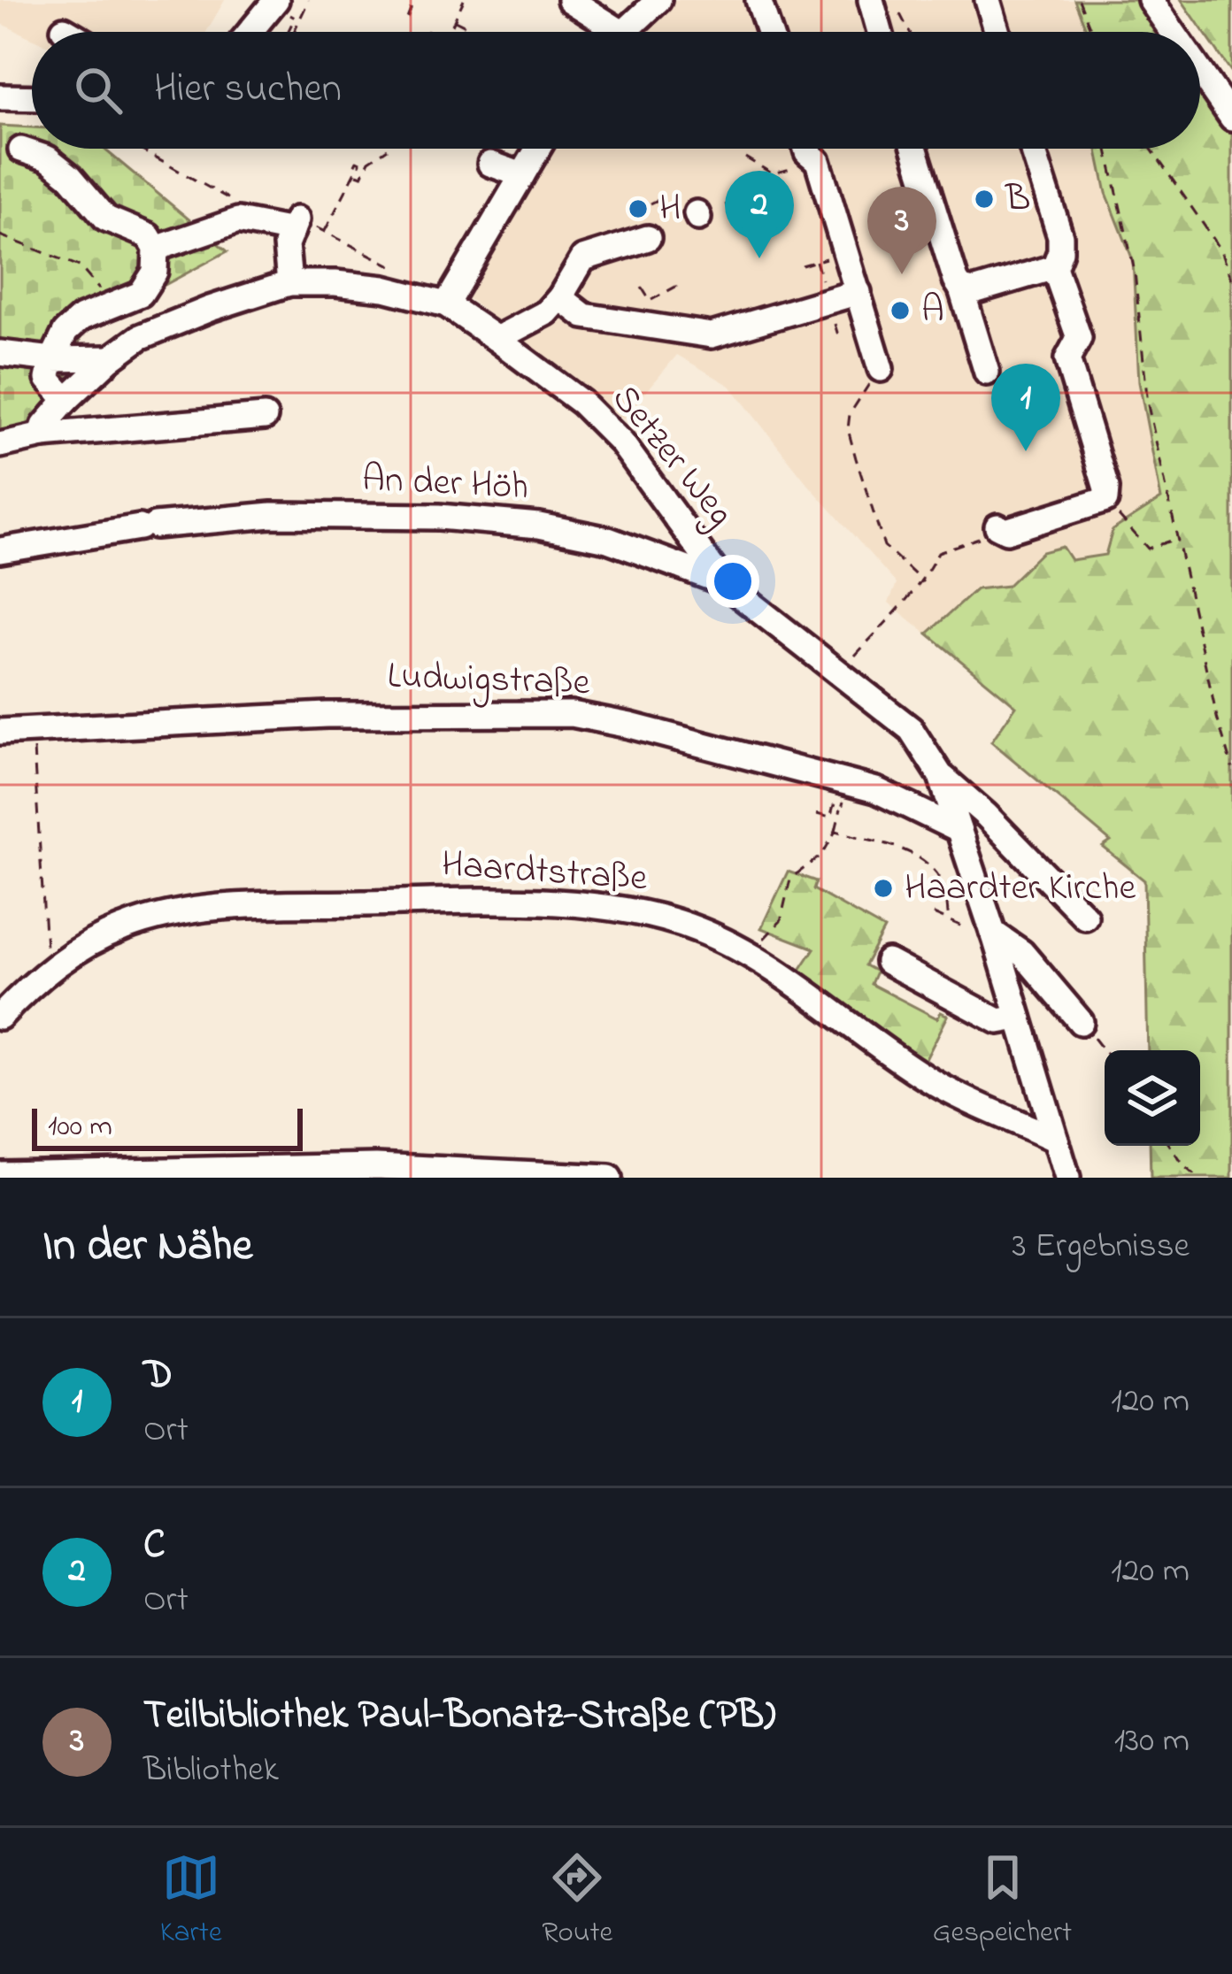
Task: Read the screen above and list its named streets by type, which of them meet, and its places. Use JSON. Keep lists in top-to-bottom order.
{
  "streets": {
    "street": [
      "Setzer Weg",
      "An der Höh",
      "Ludwigstraße",
      "Haardtstraße"
    ]
  },
  "crossings": [
    ["Setzer Weg", "An der Höh"],
    ["Setzer Weg", "Ludwigstraße"],
    ["Setzer Weg", "Haardtstraße"]
  ],
  "places": [
    "B",
    "H",
    "A",
    "Haardter Kirche"
  ],
  "scale_bar": "100 m",
  "page": {
    "search": "Hier suchen",
    "pins": ["2", "3", "1"],
    "scale": "100 m",
    "heading": ["In der Nähe", "3 Ergebnisse"],
    "list": [
      {
        "mark": "1",
        "name": "D",
        "note": "Ort",
        "value": "120 m"
      },
      {
        "mark": "2",
        "name": "C",
        "note": "Ort",
        "value": "120 m"
      },
      {
        "mark": "3",
        "name": "Teilbibliothek Paul-Bonatz-Straße (PB)",
        "note": "Bibliothek",
        "value": "130 m"
      }
    ],
    "nav": ["Karte", "Route", "Gespeichert"]
  }
}
